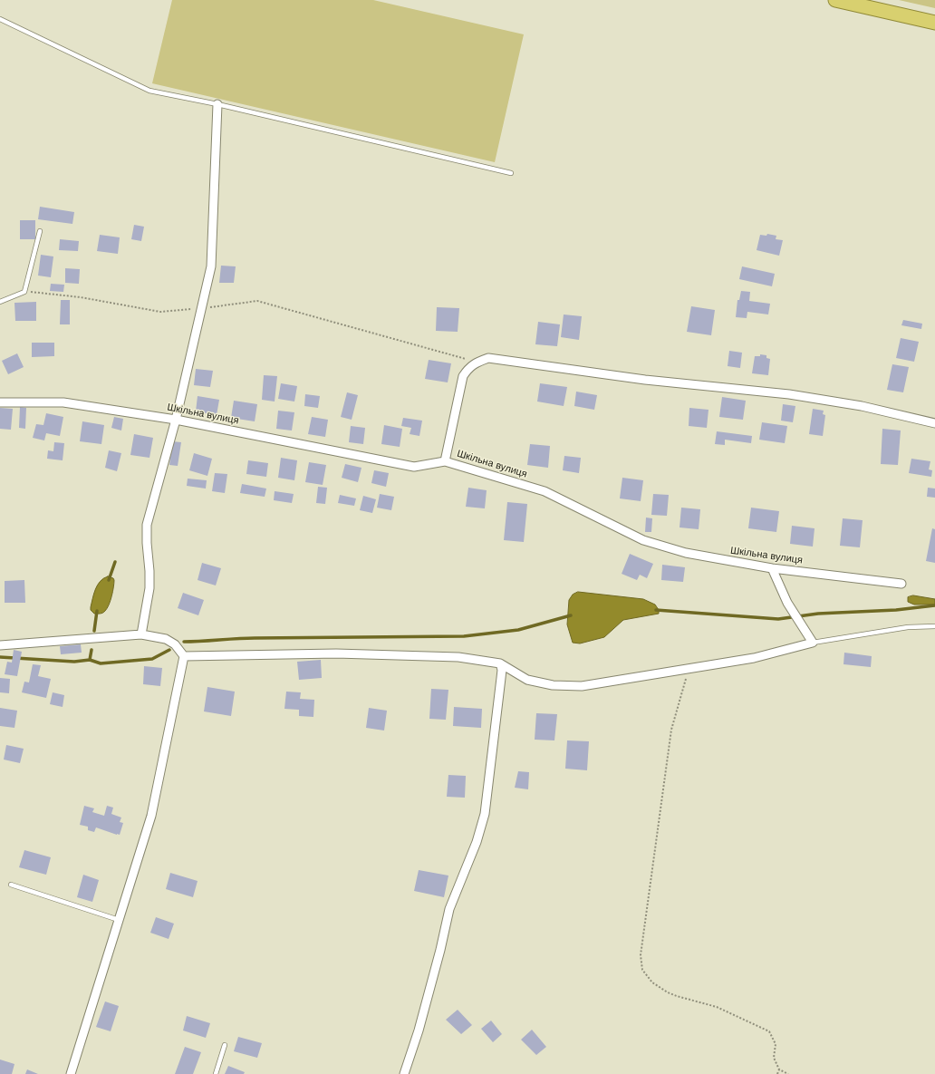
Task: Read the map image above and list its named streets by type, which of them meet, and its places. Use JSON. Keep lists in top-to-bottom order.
{
  "streets": {
    "street": ["Шкільна вулиця"]
  }
}
